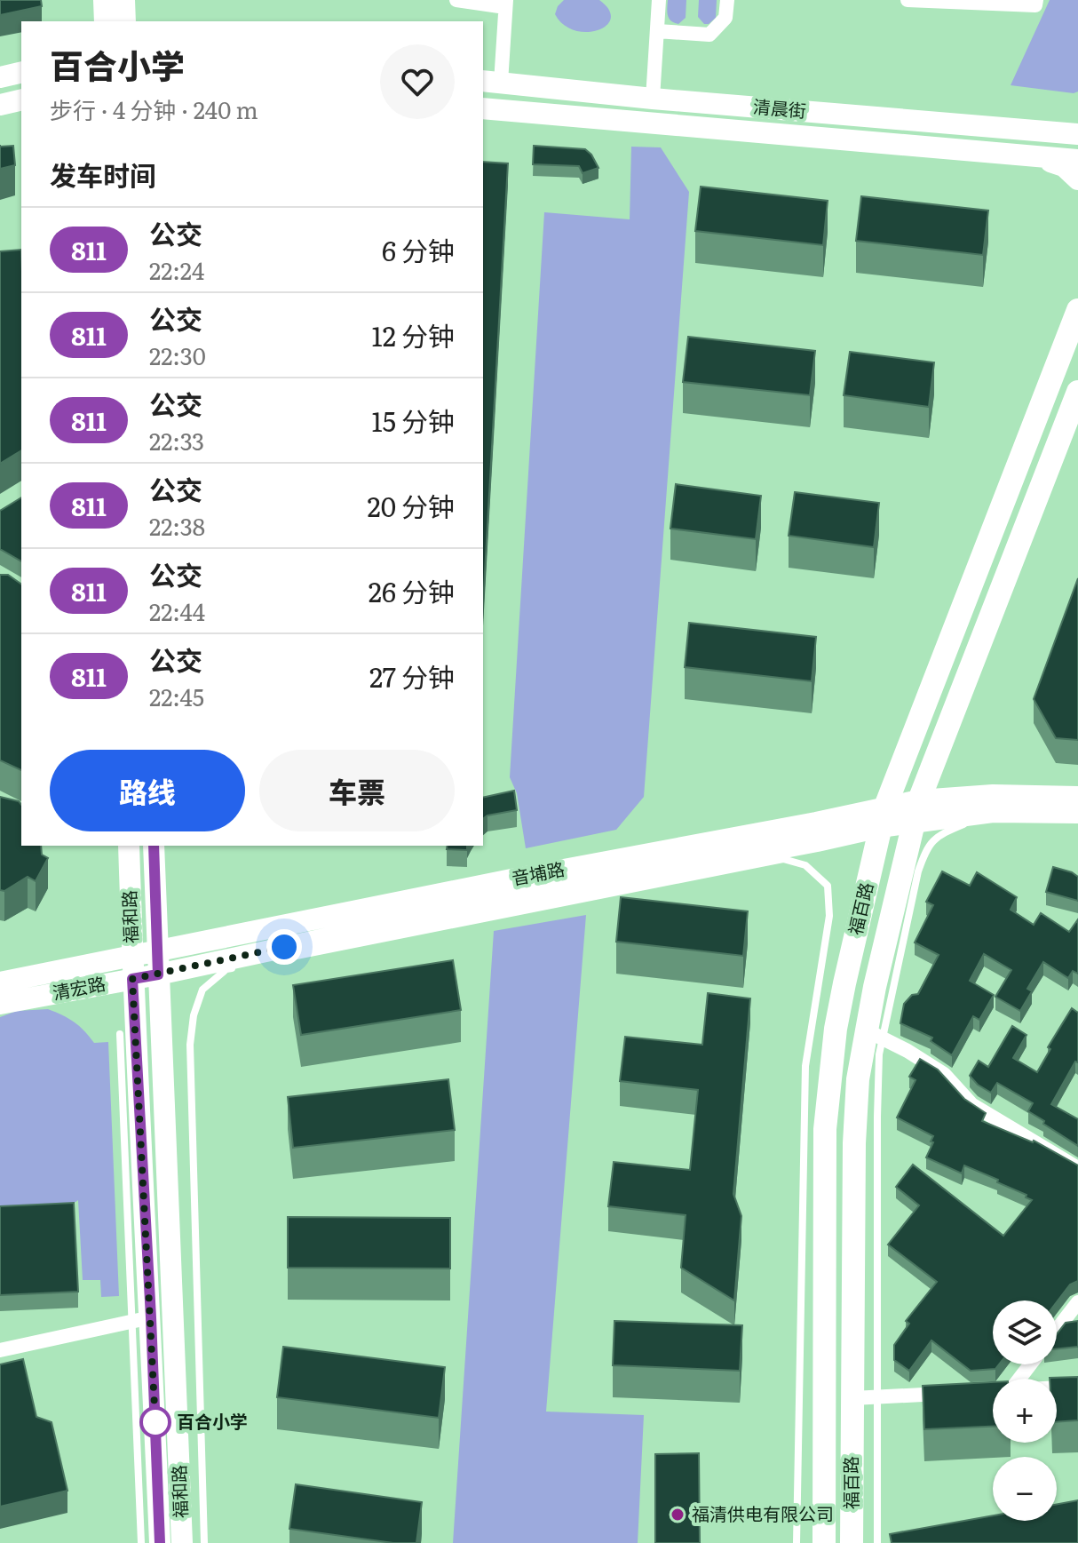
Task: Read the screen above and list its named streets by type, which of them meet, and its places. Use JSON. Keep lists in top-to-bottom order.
{
  "streets": {
    "main road": ["福百路"],
    "street": [
      "清晨街",
      "音埔路",
      "福和路",
      "清宏路"
    ]
  },
  "crossings": [
    ["音埔路", "福百路"],
    ["音埔路", "福和路"],
    ["音埔路", "清宏路"],
    ["福和路", "清宏路"]
  ],
  "places": ["百合小学", "福清供电有限公司"],
  "lines": ["bus line 811"],
  "page": {
    "heading": [
      ["百合小学", "步行 · 4 分钟 · 240 m"],
      "发车时间"
    ],
    "list": [
      {
        "mark": "811",
        "name": "公交",
        "note": "22:24",
        "value": "6 分钟"
      },
      {
        "mark": "811",
        "name": "公交",
        "note": "22:30",
        "value": "12 分钟"
      },
      {
        "mark": "811",
        "name": "公交",
        "note": "22:33",
        "value": "15 分钟"
      },
      {
        "mark": "811",
        "name": "公交",
        "note": "22:38",
        "value": "20 分钟"
      },
      {
        "mark": "811",
        "name": "公交",
        "note": "22:44",
        "value": "26 分钟"
      },
      {
        "mark": "811",
        "name": "公交",
        "note": "22:45",
        "value": "27 分钟"
      }
    ],
    "buttons": ["路线", "车票"],
    "map_buttons": ["+", "−"]
  }
}
